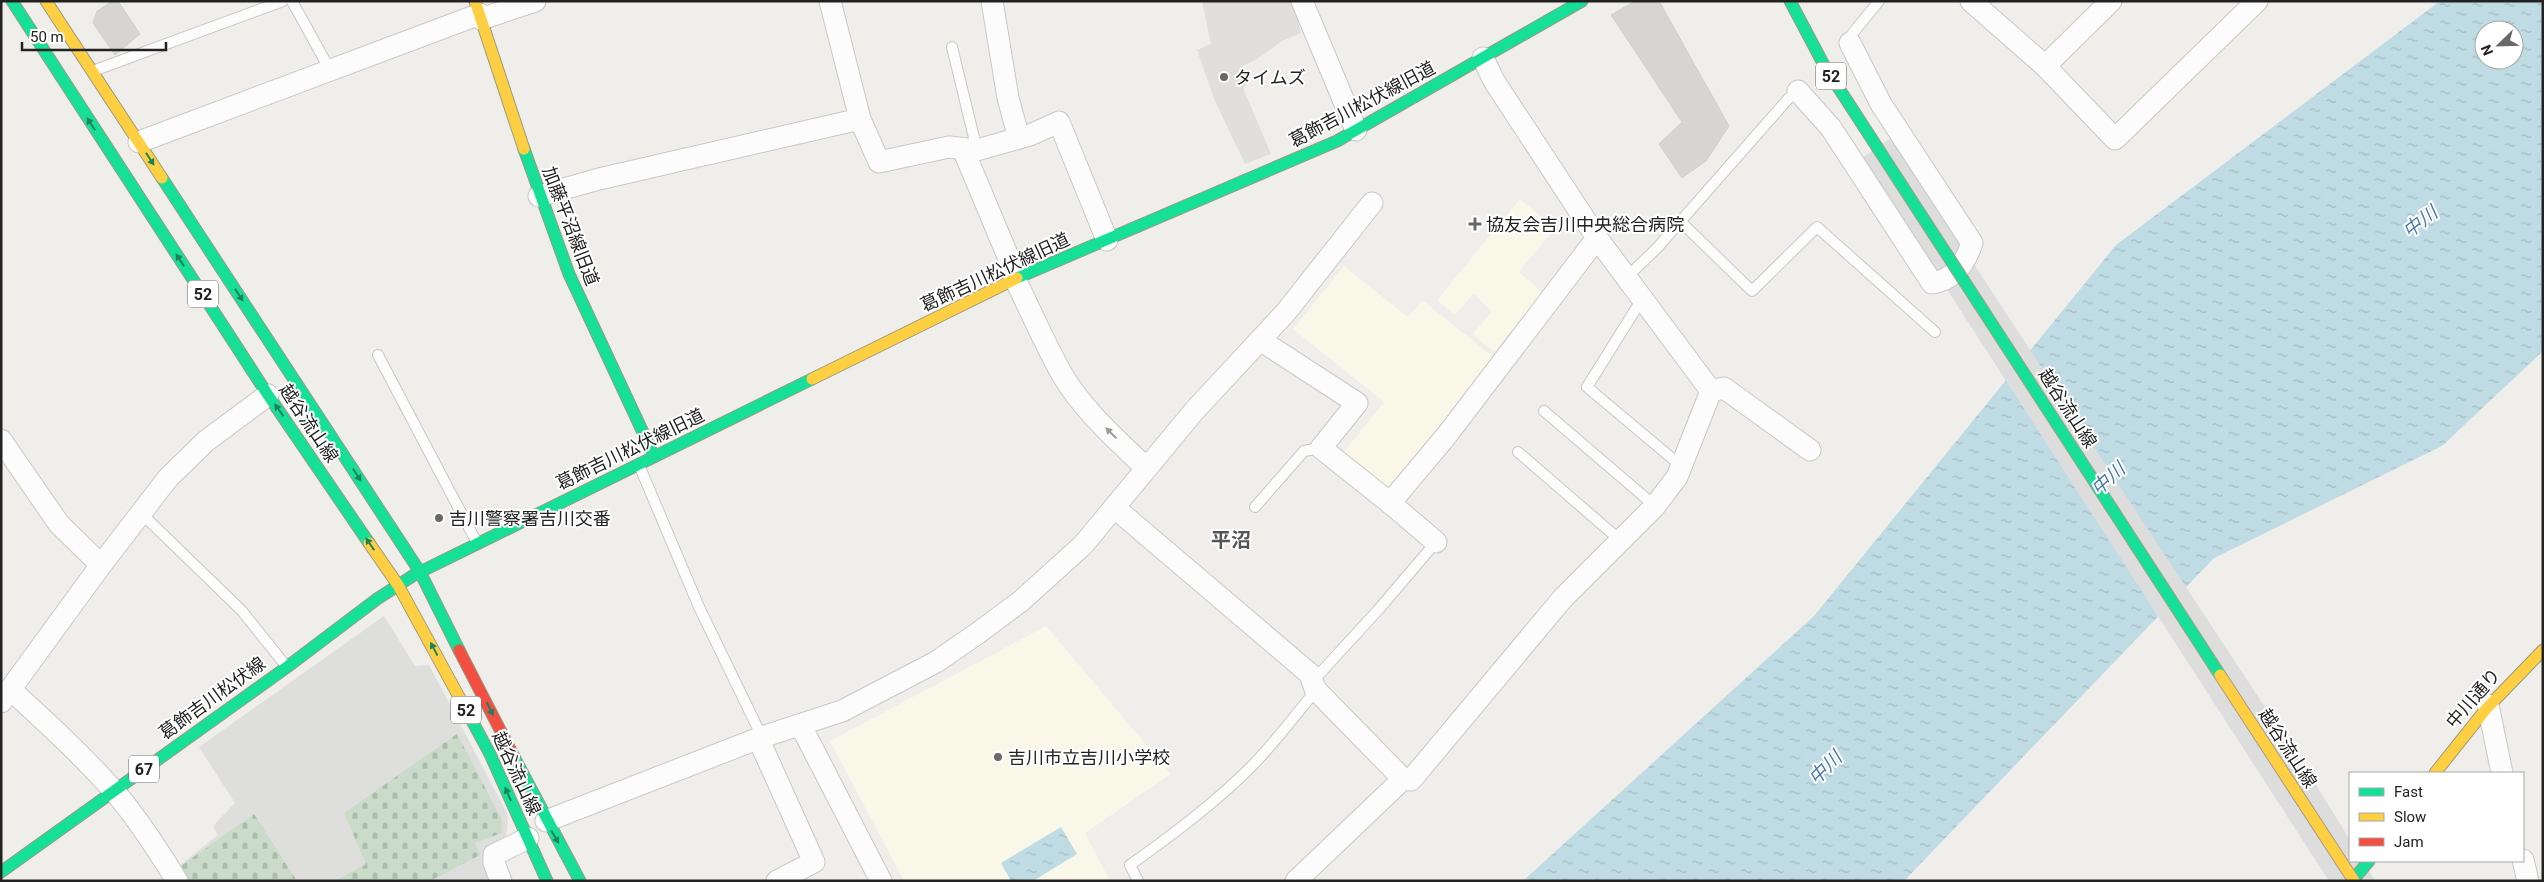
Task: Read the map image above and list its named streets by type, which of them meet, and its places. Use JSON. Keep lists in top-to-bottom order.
{
  "streets": {
    "main road": [
      "52",
      "葛飾吉川松伏線旧道",
      "加藤平沼線旧道",
      "越谷流山線",
      "葛飾吉川松伏線",
      "中川通り",
      "67"
    ]
  },
  "crossings": [
    ["葛飾吉川松伏線旧道", "加藤平沼線旧道"],
    ["葛飾吉川松伏線旧道", "越谷流山線"],
    ["葛飾吉川松伏線旧道", "葛飾吉川松伏線"],
    ["越谷流山線", "葛飾吉川松伏線"]
  ],
  "districts": ["平沼"],
  "water": ["中川"],
  "places": {
    "other": ["タイムズ", "吉川警察署吉川交番", "吉川市立吉川小学校"],
    "health": ["協友会吉川中央総合病院"]
  },
  "legend": ["Fast", "Slow", "Jam"],
  "scale_bar": "50 m",
  "north": "bottom left"
}
